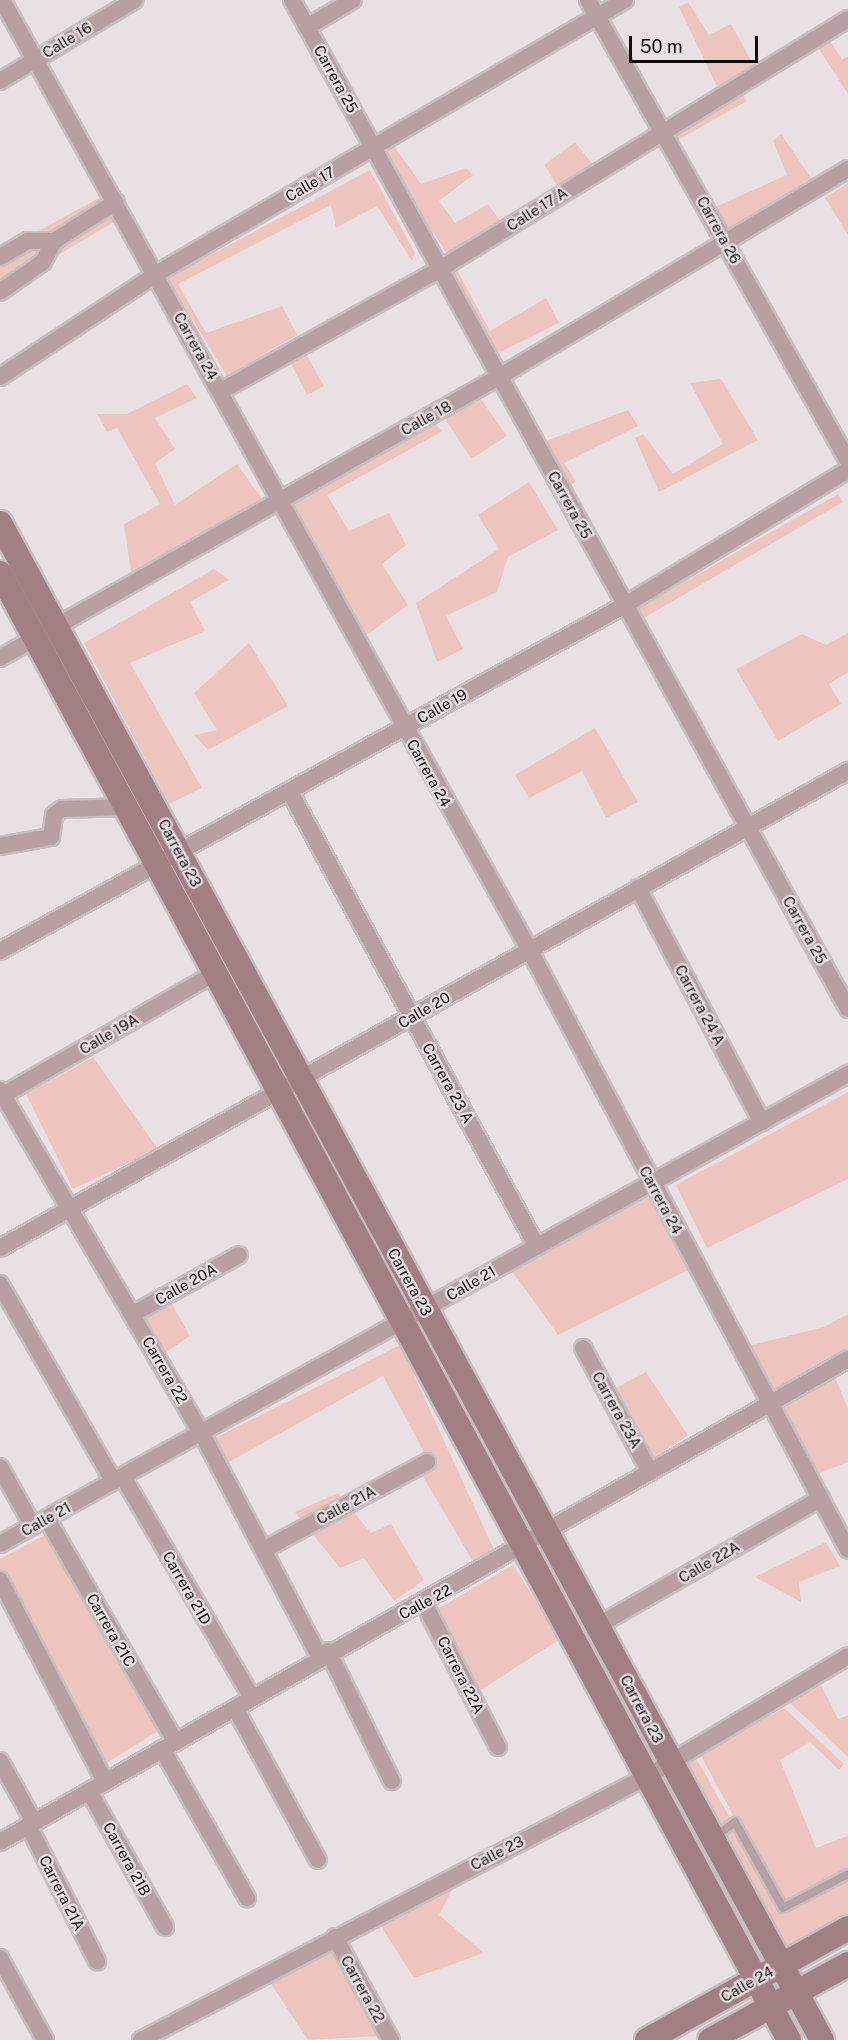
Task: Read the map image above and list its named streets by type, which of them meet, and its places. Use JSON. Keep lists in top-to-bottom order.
{
  "streets": {
    "street": [
      "Calle 16",
      "Carrera 25",
      "Calle 17",
      "Calle 17 A",
      "Carrera 26",
      "Carrera 24",
      "Calle 18",
      "Calle 19",
      "Carrera 23",
      "Carrera 24 A",
      "Calle 20",
      "Calle 19A",
      "Carrera 23 A",
      "Calle 21",
      "Calle 20A",
      "Carrera 22",
      "Carrera 23A",
      "Calle 21A",
      "Calle 22A",
      "Carrera 21D",
      "Calle 22",
      "Carrera 21C",
      "Carrera 22A",
      "Calle 23",
      "Carrera 21B",
      "Carrera 21A",
      "Calle 24"
    ]
  },
  "crossings": [
    ["Calle 16", "Carrera 24"],
    ["Carrera 25", "Calle 17"],
    ["Carrera 25", "Calle 17 A"],
    ["Carrera 25", "Calle 18"],
    ["Carrera 25", "Calle 19"],
    ["Carrera 25", "Calle 20"],
    ["Calle 17", "Carrera 26"],
    ["Calle 17", "Carrera 24"],
    ["Calle 17 A", "Carrera 26"],
    ["Calle 17 A", "Carrera 24"],
    ["Carrera 26", "Calle 18"],
    ["Carrera 24", "Calle 18"],
    ["Carrera 24", "Calle 19"],
    ["Carrera 24", "Calle 20"],
    ["Carrera 24", "Calle 21"],
    ["Carrera 24", "Calle 22A"],
    ["Carrera 24", "Calle 22"],
    ["Calle 18", "Carrera 23"],
    ["Calle 19", "Carrera 23"],
    ["Calle 19", "Carrera 23 A"],
    ["Carrera 23", "Calle 20"],
    ["Carrera 23", "Calle 19A"],
    ["Carrera 23", "Calle 21"],
    ["Carrera 23", "Calle 22A"],
    ["Carrera 23", "Calle 22"],
    ["Carrera 23", "Calle 23"],
    ["Carrera 23", "Calle 24"],
    ["Carrera 24 A", "Calle 20"],
    ["Carrera 24 A", "Calle 21"],
    ["Calle 20", "Carrera 23 A"],
    ["Calle 20", "Carrera 22"],
    ["Calle 19A", "Carrera 22"],
    ["Carrera 23 A", "Calle 21"],
    ["Calle 21", "Carrera 22"],
    ["Calle 21", "Carrera 21D"],
    ["Calle 21", "Carrera 21C"],
    ["Calle 20A", "Carrera 22"],
    ["Carrera 22", "Calle 21A"],
    ["Carrera 22", "Calle 22"],
    ["Carrera 22", "Calle 23"],
    ["Carrera 23A", "Calle 22"],
    ["Carrera 21D", "Calle 22"],
    ["Calle 22", "Carrera 21C"],
    ["Calle 22", "Carrera 22A"],
    ["Calle 22", "Carrera 21B"],
    ["Calle 22", "Carrera 21A"]
  ],
  "scale_bar": "50 m"
}
